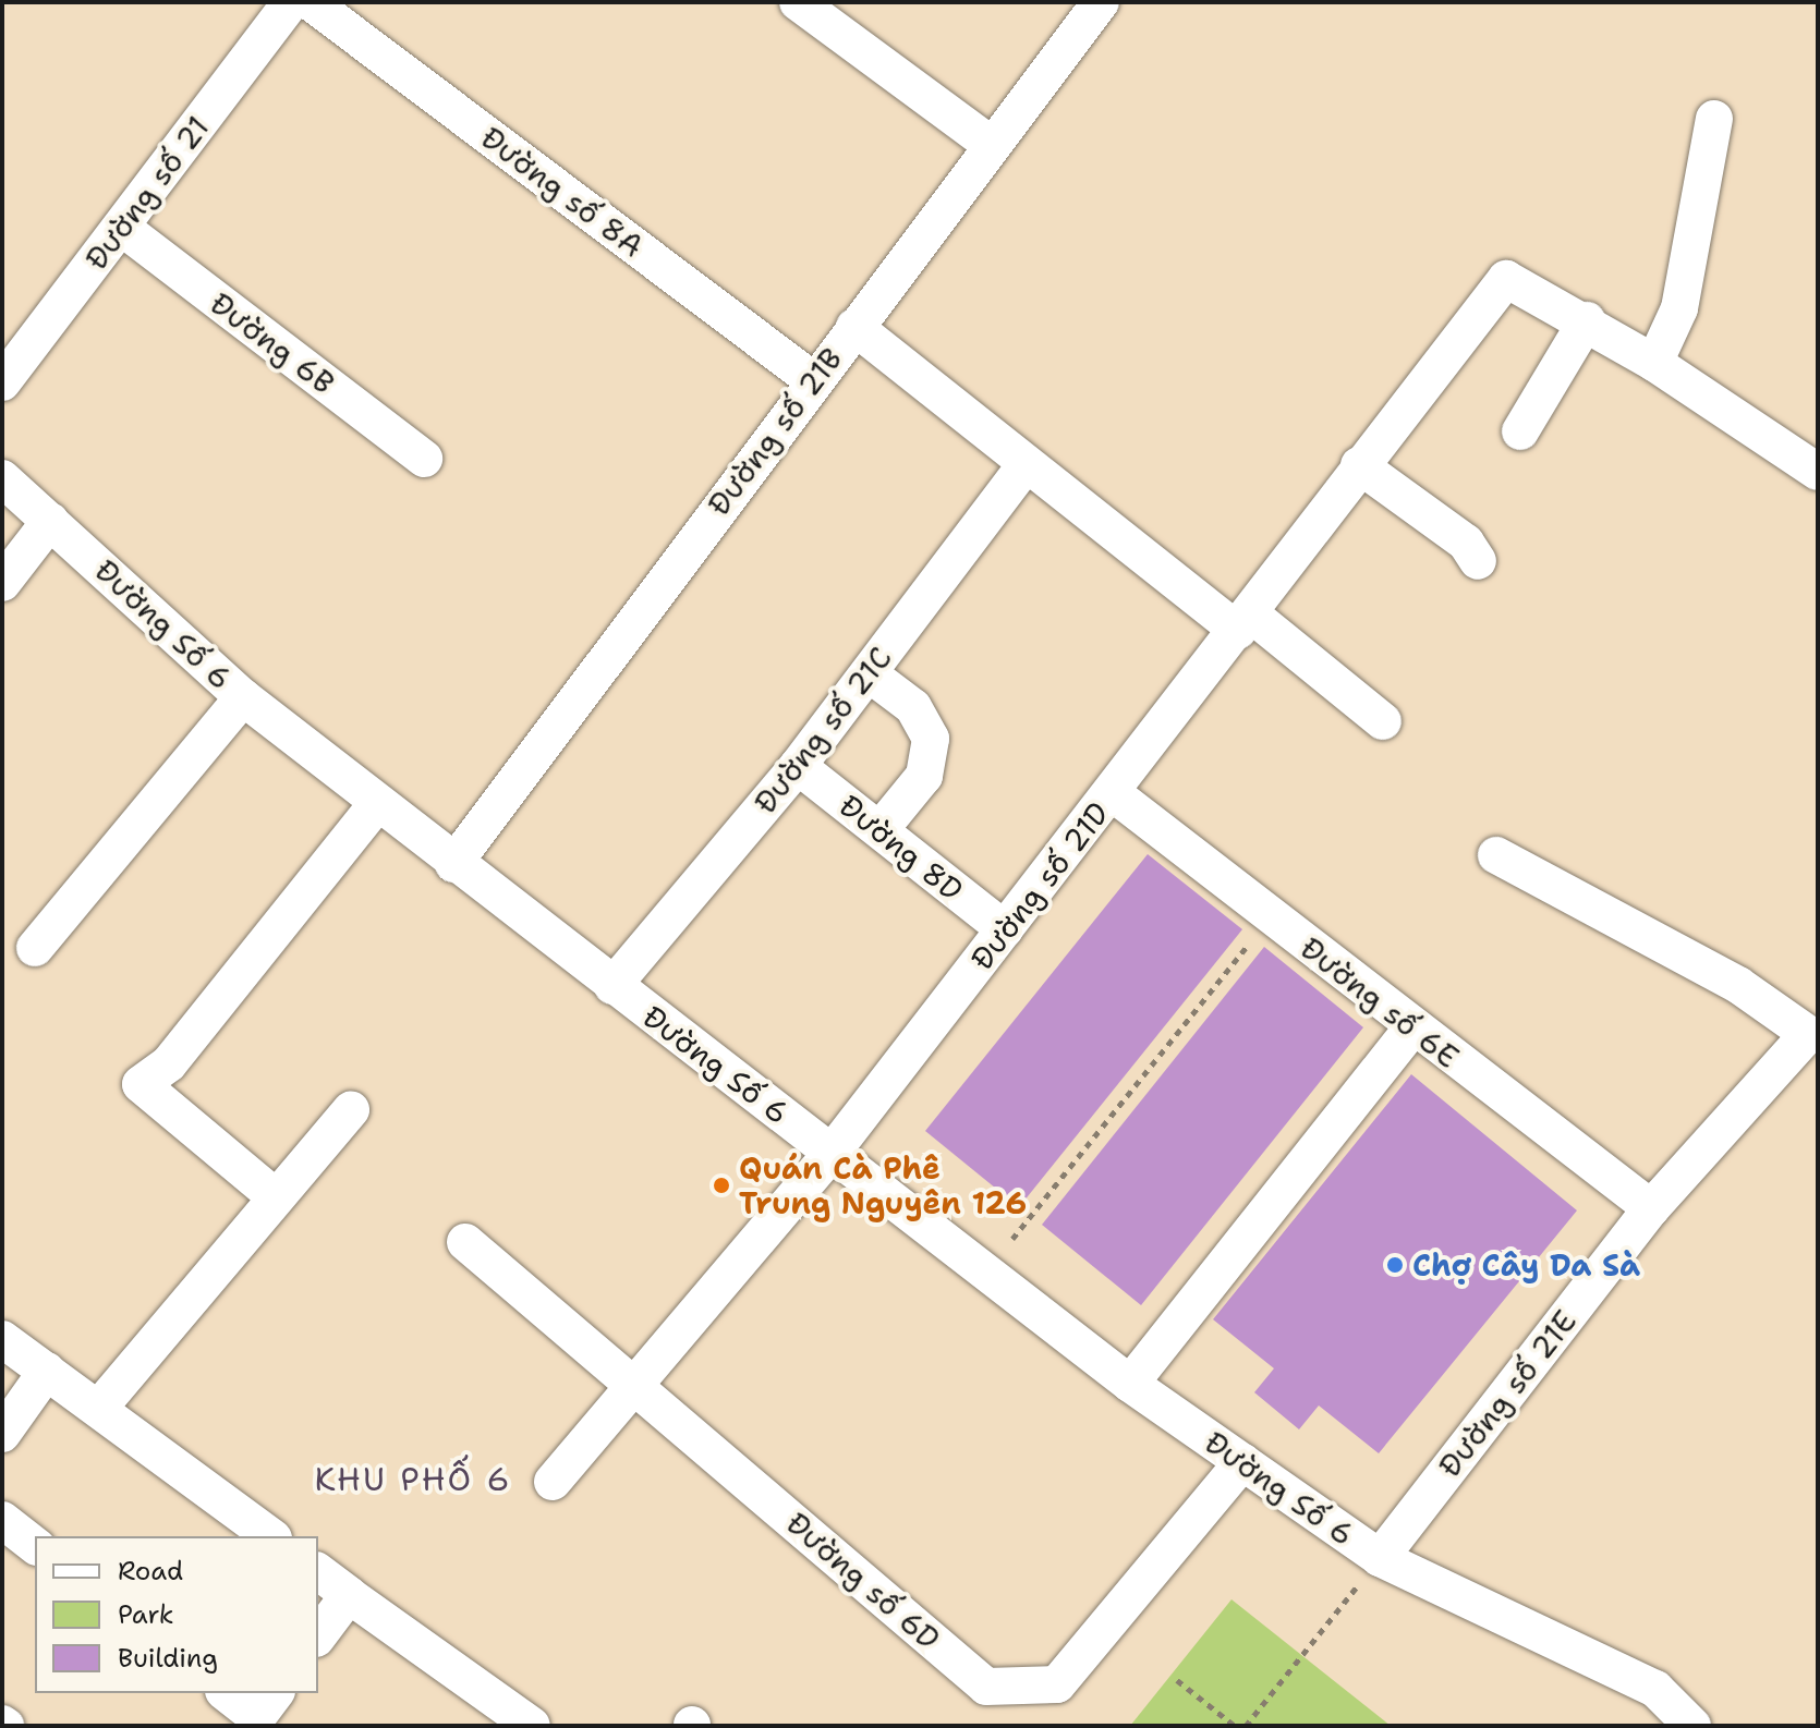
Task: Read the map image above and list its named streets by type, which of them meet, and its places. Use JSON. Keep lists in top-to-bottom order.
{
  "streets": {
    "street": [
      "Đường số 8A",
      "Đường số 21",
      "Đường 6B",
      "Đường số 21B",
      "Đường Số 6",
      "Đường số 21C",
      "Đường 8D",
      "Đường số 21D",
      "Đường số 6E",
      "Đường số 21E",
      "Đường số 6D"
    ]
  },
  "crossings": [
    ["Đường số 8A", "Đường số 21B"],
    ["Đường số 21", "Đường 6B"],
    ["Đường số 21B", "Đường Số 6"],
    ["Đường Số 6", "Đường số 21C"],
    ["Đường Số 6", "Đường số 21D"],
    ["Đường Số 6", "Đường số 21E"],
    ["Đường Số 6", "Đường số 6D"],
    ["Đường số 21C", "Đường 8D"],
    ["Đường 8D", "Đường số 21D"],
    ["Đường số 21D", "Đường số 6E"],
    ["Đường số 21D", "Đường số 6D"],
    ["Đường số 6E", "Đường số 21E"]
  ],
  "districts": ["KHU PHỐ 6"],
  "places": ["Quán Cà Phê Trung Nguyên 126", "Chợ Cây Da Sà"],
  "legend": ["Road", "Park", "Building"]
}
